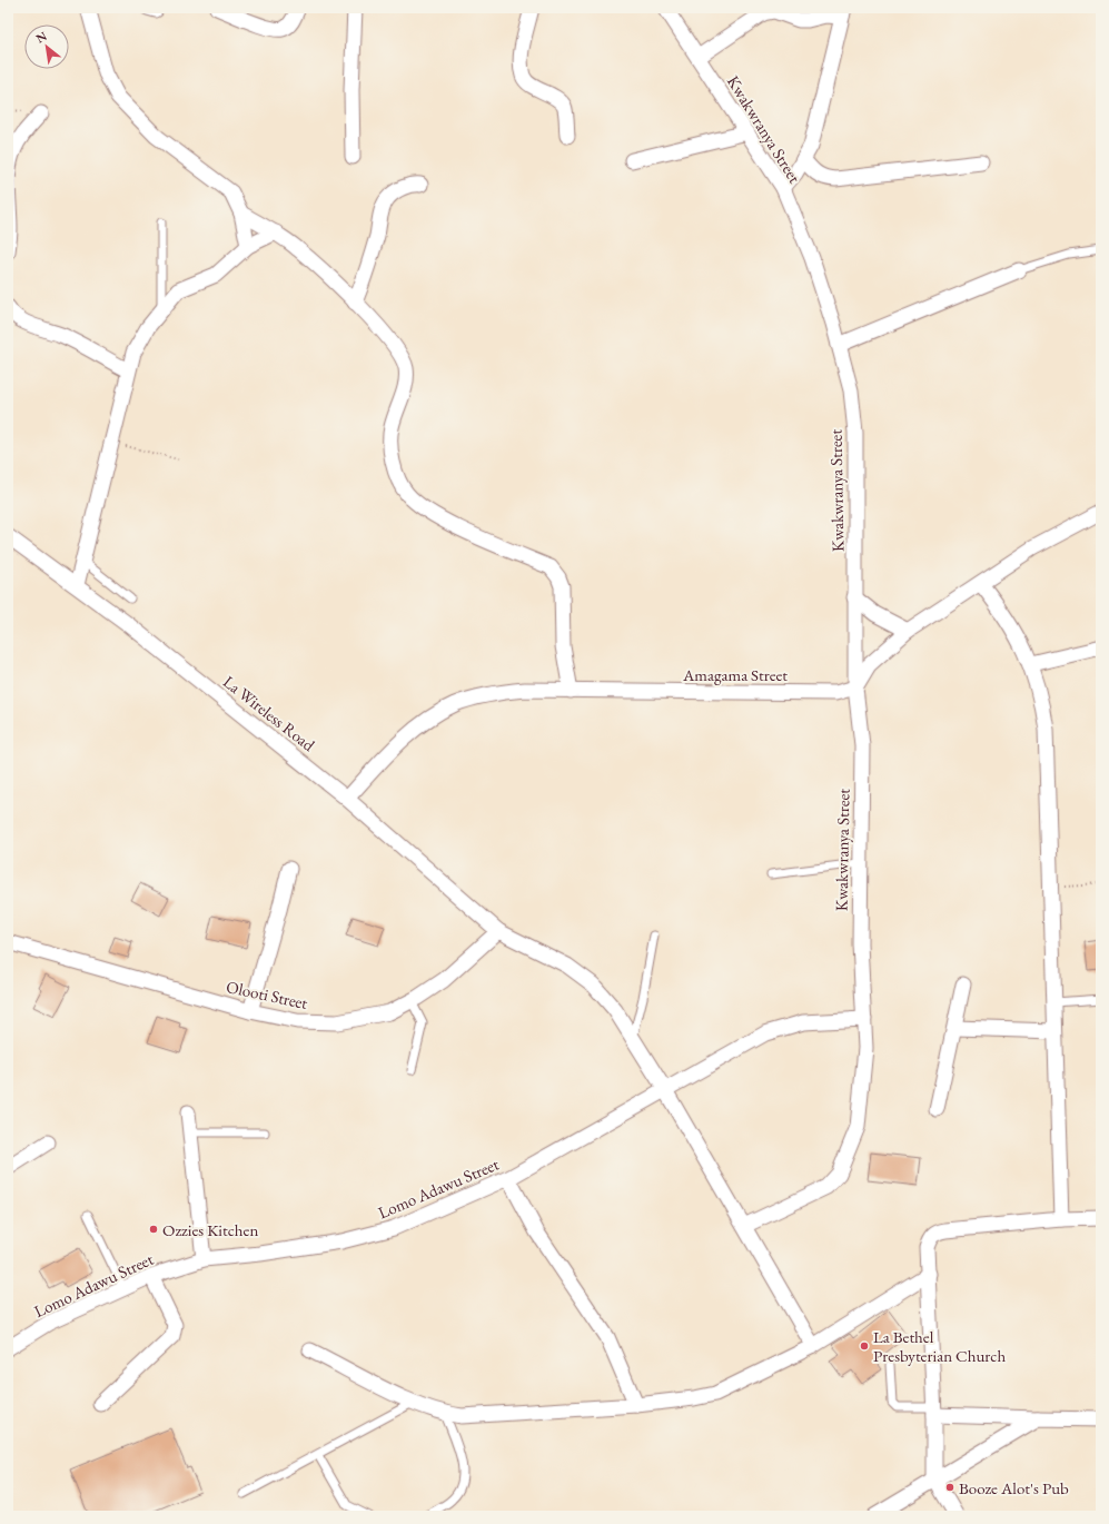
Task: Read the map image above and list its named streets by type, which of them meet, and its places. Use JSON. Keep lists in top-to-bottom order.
{
  "streets": {
    "street": [
      "Kwakwranya Street",
      "Amagama Street",
      "La Wireless Road",
      "Olooti Street",
      "Lomo Adawu Street"
    ]
  },
  "crossings": [
    ["Kwakwranya Street", "Amagama Street"],
    ["Kwakwranya Street", "La Wireless Road"],
    ["Kwakwranya Street", "Lomo Adawu Street"],
    ["Amagama Street", "La Wireless Road"],
    ["La Wireless Road", "Olooti Street"],
    ["La Wireless Road", "Lomo Adawu Street"]
  ],
  "places": ["Ozzies Kitchen", "La Bethel Presbyterian Church", "Booze Alot's Pub"],
  "north": "top left"
}
